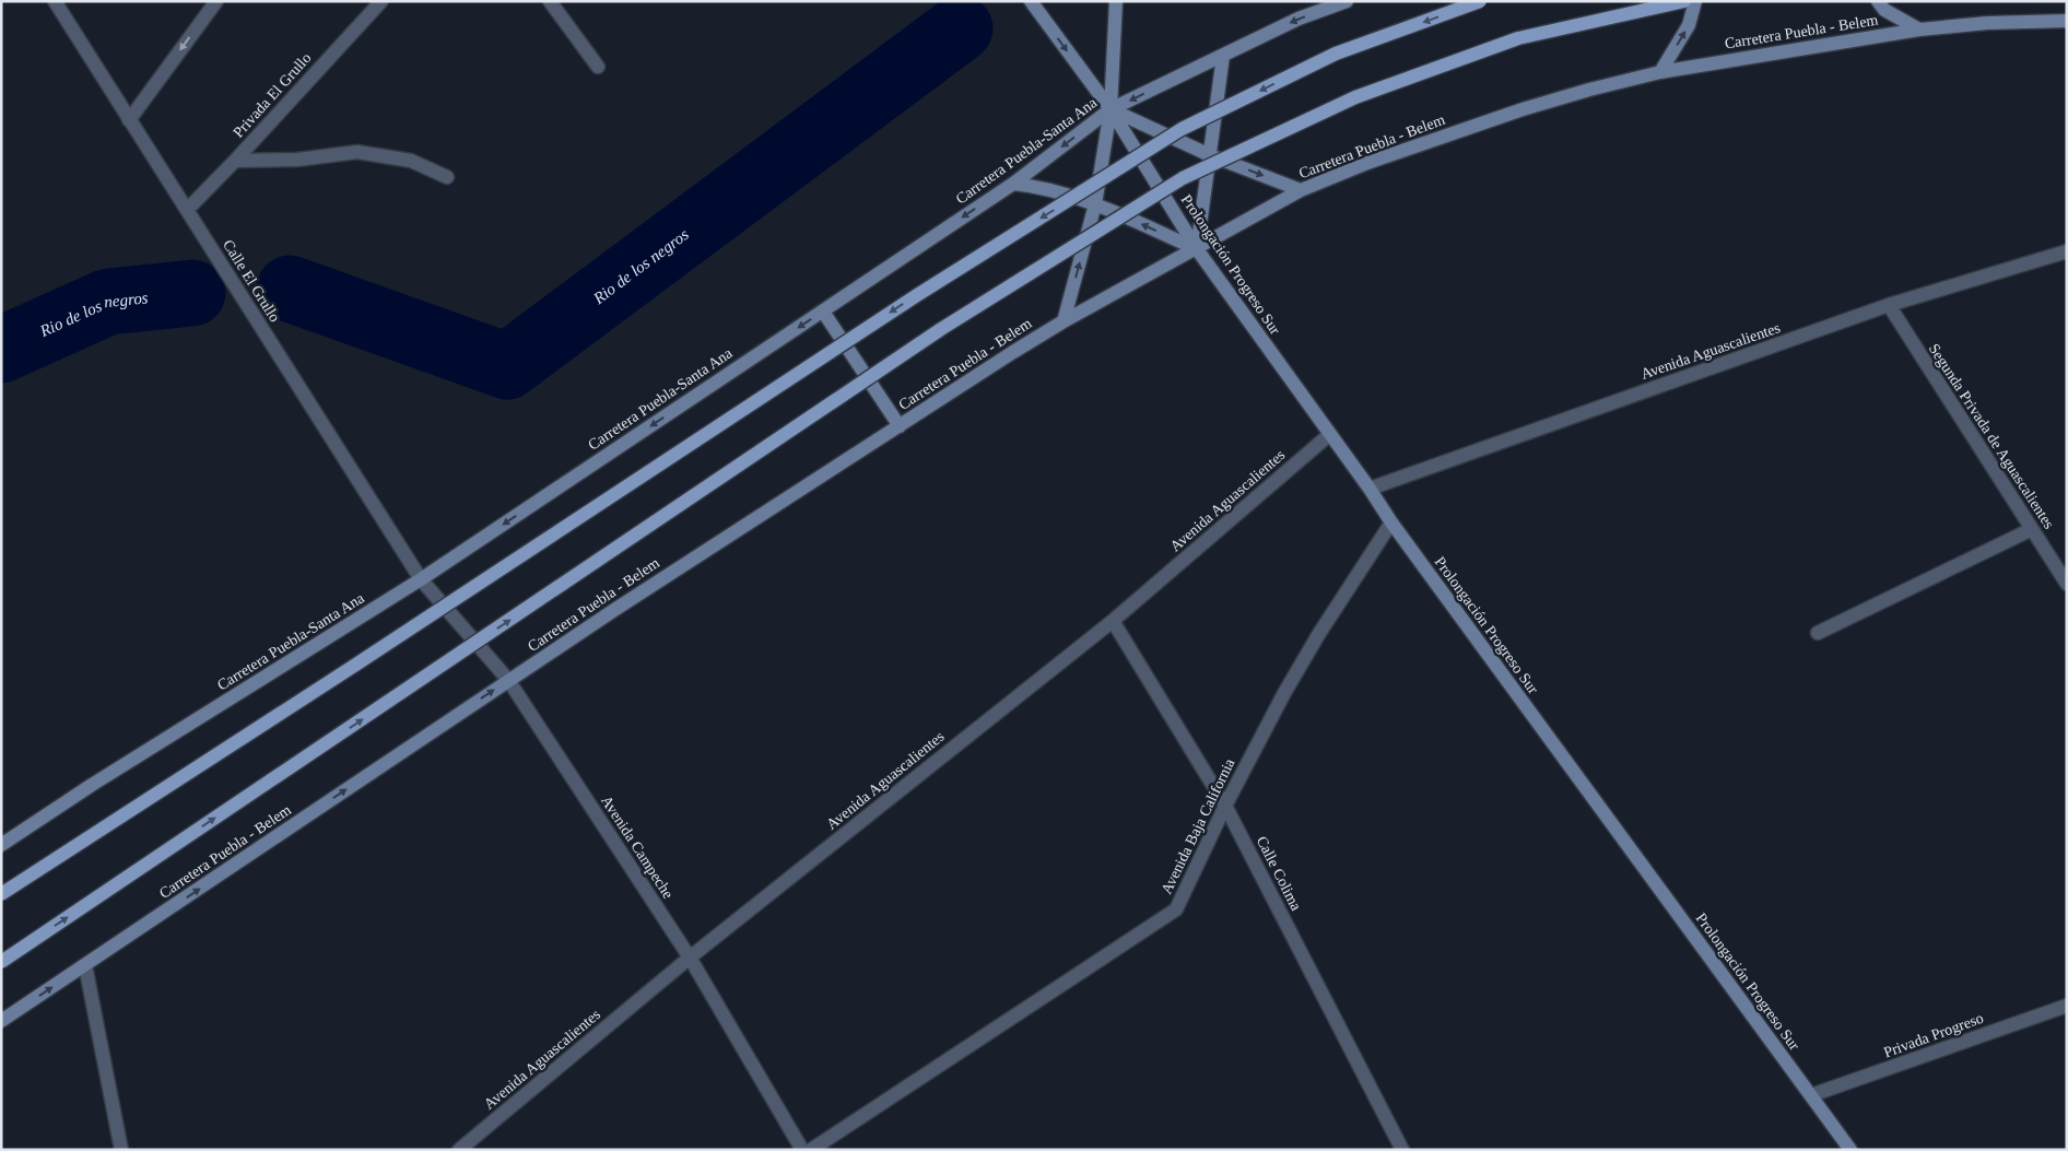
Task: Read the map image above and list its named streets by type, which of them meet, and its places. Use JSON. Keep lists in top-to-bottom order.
{
  "streets": {
    "street": [
      "Carretera Puebla - Belem",
      "Privada El Grullo",
      "Carretera Puebla-Santa Ana",
      "Prolongación Progreso Sur",
      "Calle El Grullo",
      "Avenida Aguascalientes",
      "Segunda Privada de Aguascalientes",
      "Avenida Baja California",
      "Avenida Campeche",
      "Calle Colima",
      "Privada Progreso"
    ]
  },
  "crossings": [
    ["Carretera Puebla - Belem", "Prolongación Progreso Sur"],
    ["Carretera Puebla - Belem", "Avenida Campeche"],
    ["Privada El Grullo", "Calle El Grullo"],
    ["Carretera Puebla-Santa Ana", "Prolongación Progreso Sur"],
    ["Carretera Puebla-Santa Ana", "Calle El Grullo"],
    ["Carretera Puebla-Santa Ana", "Avenida Campeche"],
    ["Prolongación Progreso Sur", "Avenida Aguascalientes"],
    ["Prolongación Progreso Sur", "Avenida Baja California"],
    ["Prolongación Progreso Sur", "Privada Progreso"],
    ["Calle El Grullo", "Avenida Campeche"],
    ["Avenida Aguascalientes", "Segunda Privada de Aguascalientes"],
    ["Avenida Aguascalientes", "Avenida Campeche"],
    ["Avenida Aguascalientes", "Calle Colima"],
    ["Avenida Baja California", "Calle Colima"]
  ],
  "one_way": ["Carretera Puebla-Santa Ana"],
  "water": ["Rio de los negros"]
}
